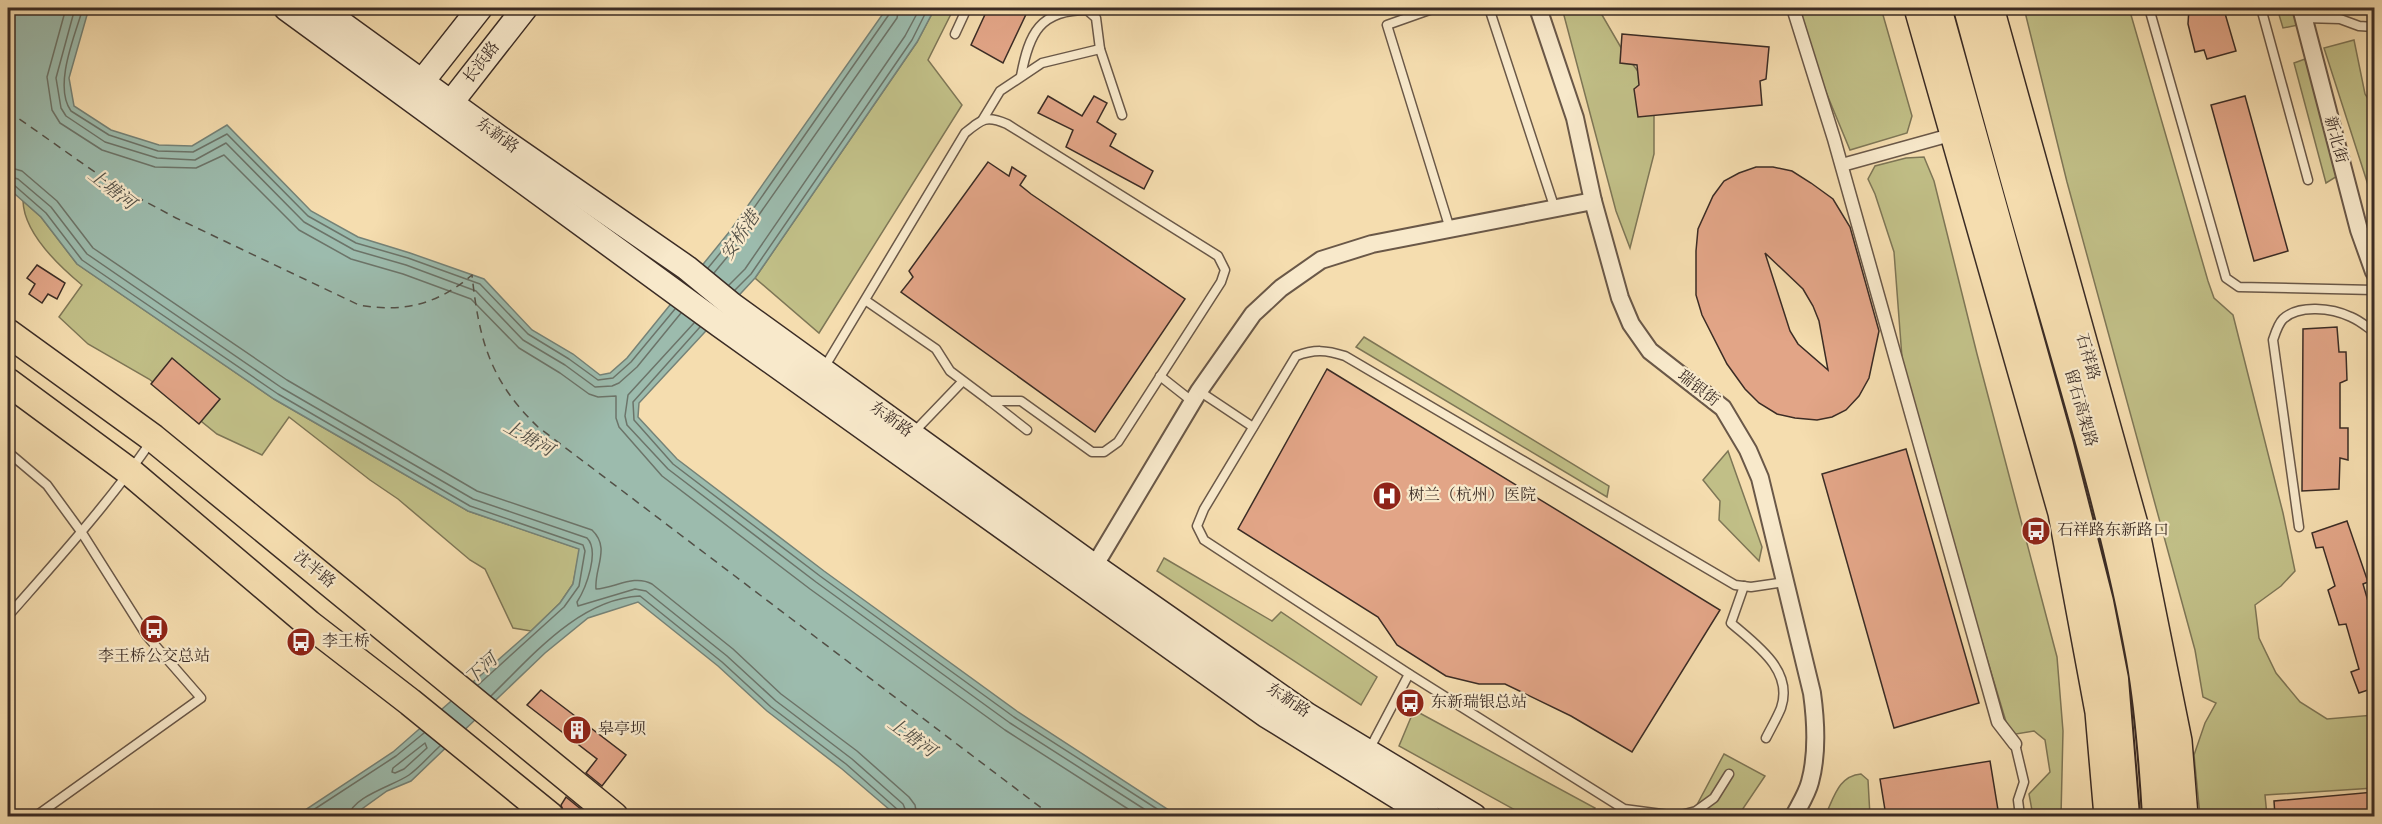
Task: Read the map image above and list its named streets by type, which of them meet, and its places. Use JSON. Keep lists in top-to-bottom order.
{
  "streets": {
    "highway": ["留石高架路"],
    "main road": [
      "长浜路",
      "东新路",
      "石祥路",
      "沈半路"
    ],
    "street": ["新北街", "瑞银街"]
  },
  "crossings": [
    ["长浜路", "东新路"]
  ],
  "water": ["上塘河", "安桥港", "下河"],
  "places": {
    "hospital": ["树兰（杭州）医院"],
    "bus stop": [
      "石祥路东新路口",
      "李王桥公交总站",
      "李王桥",
      "东新瑞银总站"
    ],
    "building": ["皋亭坝"]
  }
}
